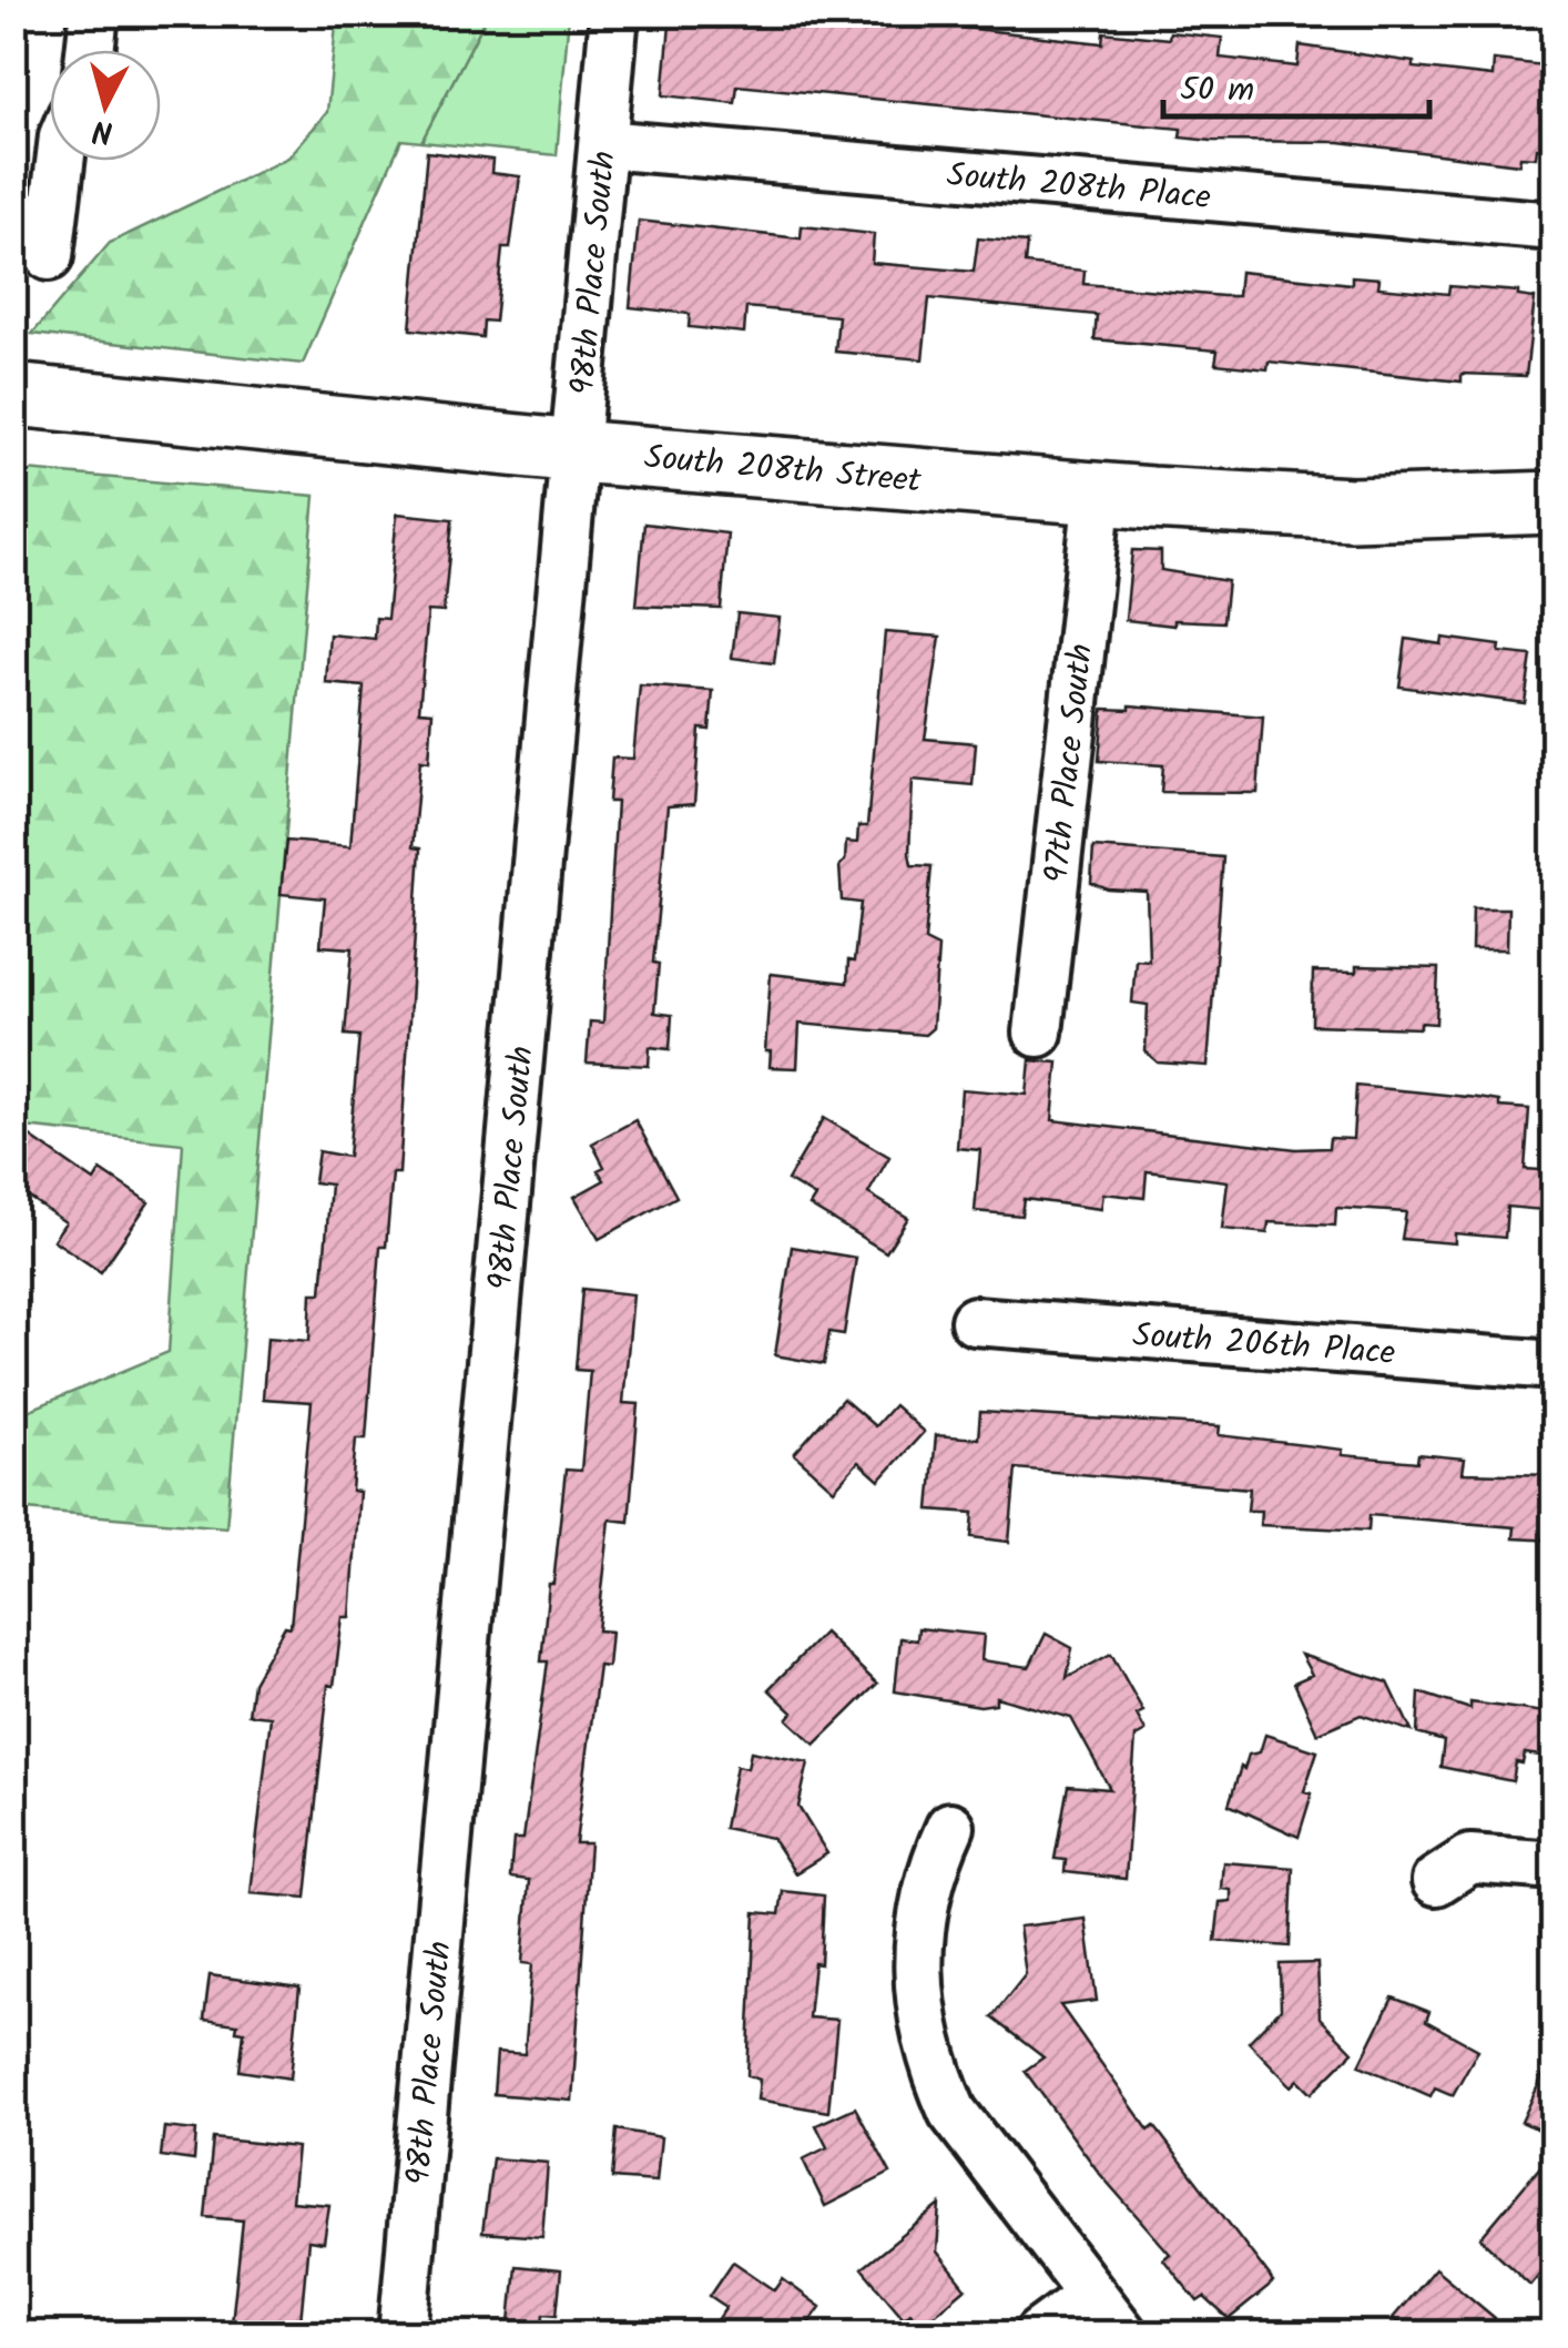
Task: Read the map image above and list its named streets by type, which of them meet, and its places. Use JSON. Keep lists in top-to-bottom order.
{
  "streets": {
    "main road": ["South 208th Street"],
    "street": [
      "South 208th Place",
      "98th Place South",
      "97th Place South",
      "South 206th Place"
    ]
  },
  "crossings": [
    ["South 208th Place", "98th Place South"],
    ["98th Place South", "South 208th Street"],
    ["South 208th Street", "97th Place South"]
  ],
  "scale_bar": "50 m",
  "north": "bottom"
}
